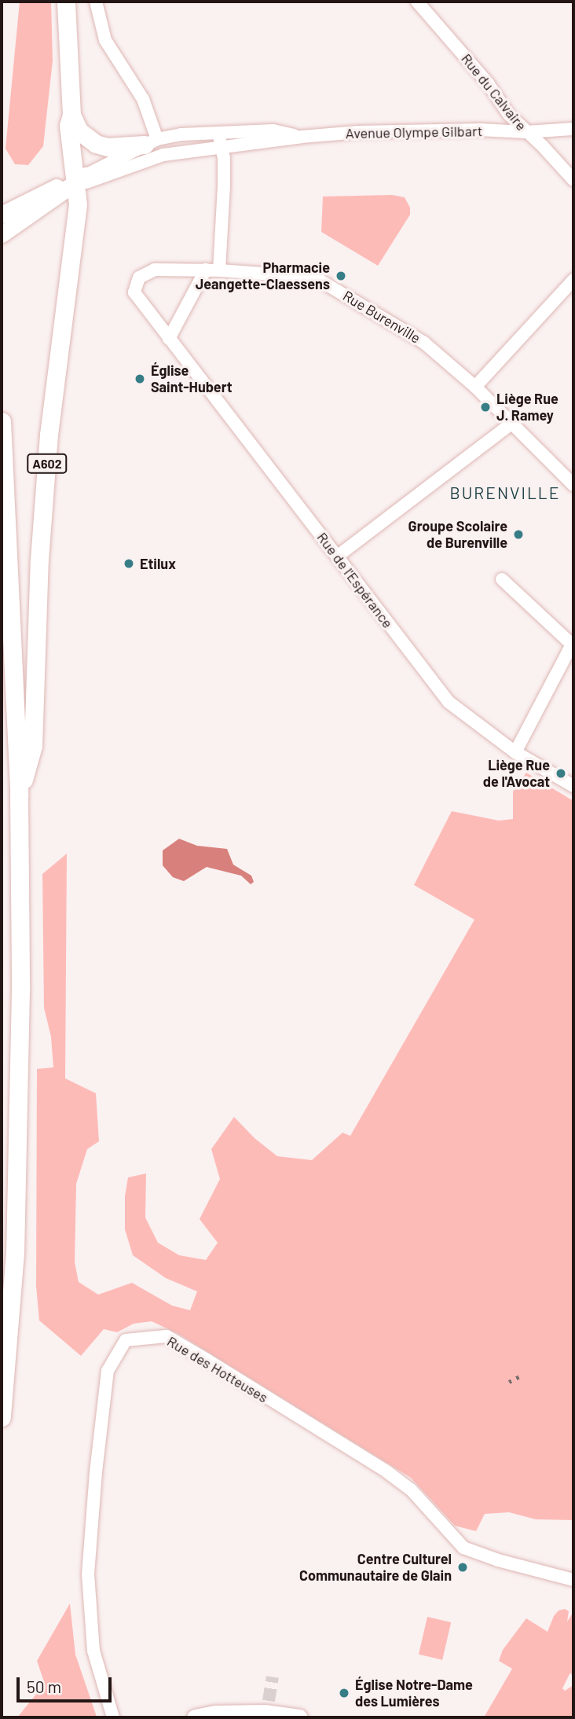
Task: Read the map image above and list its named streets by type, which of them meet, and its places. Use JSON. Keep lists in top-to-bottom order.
{
  "streets": {
    "highway": ["A602"],
    "street": [
      "Rue du Calvaire",
      "Avenue Olympe Gilbart",
      "Rue Burenville",
      "Rue de l'Espérance",
      "Rue des Hotteuses"
    ]
  },
  "crossings": [
    ["Rue du Calvaire", "Avenue Olympe Gilbart"],
    ["Avenue Olympe Gilbart", "A602"],
    ["Rue Burenville", "Rue de l'Espérance"]
  ],
  "districts": ["BURENVILLE"],
  "places": [
    "Pharmacie Jeangette-Claessens",
    "Église Saint-Hubert",
    "Liège Rue J. Ramey",
    "Groupe Scolaire de Burenville",
    "Etilux",
    "Liège Rue de l'Avocat",
    "Centre Culturel Communautaire de Glain",
    "Église Notre-Dame des Lumières"
  ],
  "scale_bar": "50 m"
}
